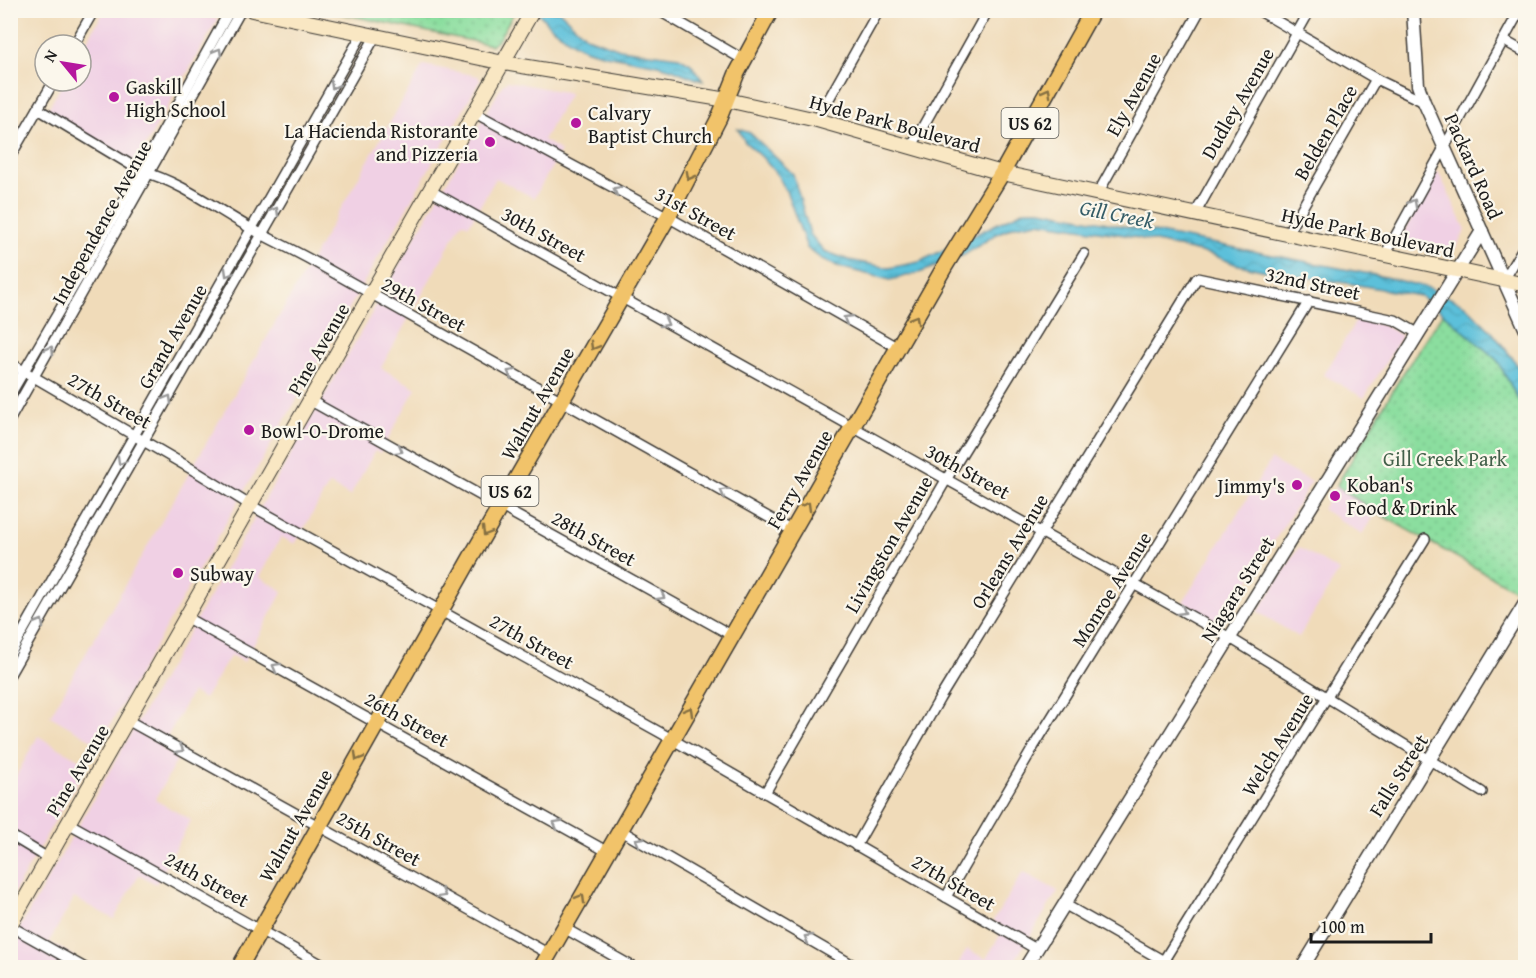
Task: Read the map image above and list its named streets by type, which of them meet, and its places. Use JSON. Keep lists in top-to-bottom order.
{
  "streets": {
    "main road": [
      "Hyde Park Boulevard",
      "US 62",
      "Pine Avenue",
      "Walnut Avenue",
      "Ferry Avenue"
    ],
    "street": [
      "Ely Avenue",
      "Dudley Avenue",
      "Belden Place",
      "Packard Road",
      "31st Street",
      "Independence Avenue",
      "30th Street",
      "32nd Street",
      "29th Street",
      "Grand Avenue",
      "27th Street",
      "28th Street",
      "Livingston Avenue",
      "Orleans Avenue",
      "Monroe Avenue",
      "Niagara Street",
      "26th Street",
      "Welch Avenue",
      "Falls Street",
      "25th Street",
      "24th Street"
    ]
  },
  "crossings": [
    ["Ely Avenue", "Hyde Park Boulevard"],
    ["Dudley Avenue", "Hyde Park Boulevard"],
    ["Hyde Park Boulevard", "Belden Place"],
    ["Hyde Park Boulevard", "Packard Road"],
    ["Hyde Park Boulevard", "Grand Avenue"],
    ["Hyde Park Boulevard", "Pine Avenue"],
    ["Hyde Park Boulevard", "Walnut Avenue"],
    ["Hyde Park Boulevard", "Ferry Avenue"],
    ["Hyde Park Boulevard", "Niagara Street"],
    ["Packard Road", "Niagara Street"],
    ["31st Street", "Pine Avenue"],
    ["31st Street", "Walnut Avenue"],
    ["31st Street", "Ferry Avenue"],
    ["Independence Avenue", "29th Street"],
    ["Independence Avenue", "27th Street"],
    ["30th Street", "Pine Avenue"],
    ["30th Street", "Walnut Avenue"],
    ["30th Street", "Ferry Avenue"],
    ["30th Street", "Livingston Avenue"],
    ["30th Street", "Orleans Avenue"],
    ["30th Street", "Monroe Avenue"],
    ["30th Street", "Niagara Street"],
    ["30th Street", "Welch Avenue"],
    ["30th Street", "Falls Street"],
    ["32nd Street", "Orleans Avenue"],
    ["32nd Street", "Monroe Avenue"],
    ["32nd Street", "Niagara Street"],
    ["29th Street", "Grand Avenue"],
    ["29th Street", "Pine Avenue"],
    ["29th Street", "Walnut Avenue"],
    ["29th Street", "Ferry Avenue"],
    ["Grand Avenue", "27th Street"],
    ["Pine Avenue", "27th Street"],
    ["Pine Avenue", "28th Street"],
    ["Pine Avenue", "26th Street"],
    ["Pine Avenue", "25th Street"],
    ["Pine Avenue", "24th Street"],
    ["27th Street", "Walnut Avenue"],
    ["27th Street", "Ferry Avenue"],
    ["27th Street", "Livingston Avenue"],
    ["27th Street", "Orleans Avenue"],
    ["27th Street", "Monroe Avenue"],
    ["27th Street", "Niagara Street"],
    ["Walnut Avenue", "28th Street"],
    ["Walnut Avenue", "26th Street"],
    ["Walnut Avenue", "25th Street"],
    ["Walnut Avenue", "24th Street"],
    ["Ferry Avenue", "28th Street"],
    ["Ferry Avenue", "26th Street"],
    ["Ferry Avenue", "25th Street"]
  ],
  "one_way": [
    "31st Street",
    "29th Street",
    "Walnut Avenue",
    "Ferry Avenue",
    "28th Street",
    "26th Street",
    "25th Street"
  ],
  "water": ["Gill Creek"],
  "parks": ["Gill Creek Park"],
  "places": [
    "Gaskill High School",
    "Calvary Baptist Church",
    "La Hacienda Ristorante and Pizzeria",
    "Bowl-O-Drome",
    "Jimmy's",
    "Koban's Food & Drink",
    "Subway"
  ],
  "scale_bar": "100 m",
  "north": "top left"
}
